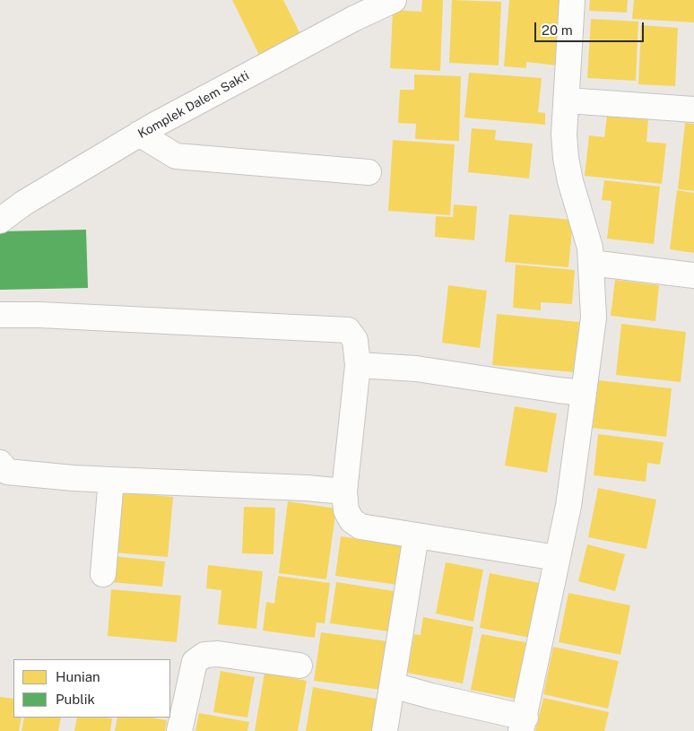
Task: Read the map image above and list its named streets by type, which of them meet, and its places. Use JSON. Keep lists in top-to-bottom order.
{
  "streets": {
    "street": ["Komplek Dalem Sakti"]
  },
  "legend": ["Hunian", "Publik"],
  "scale_bar": "20 m"
}
